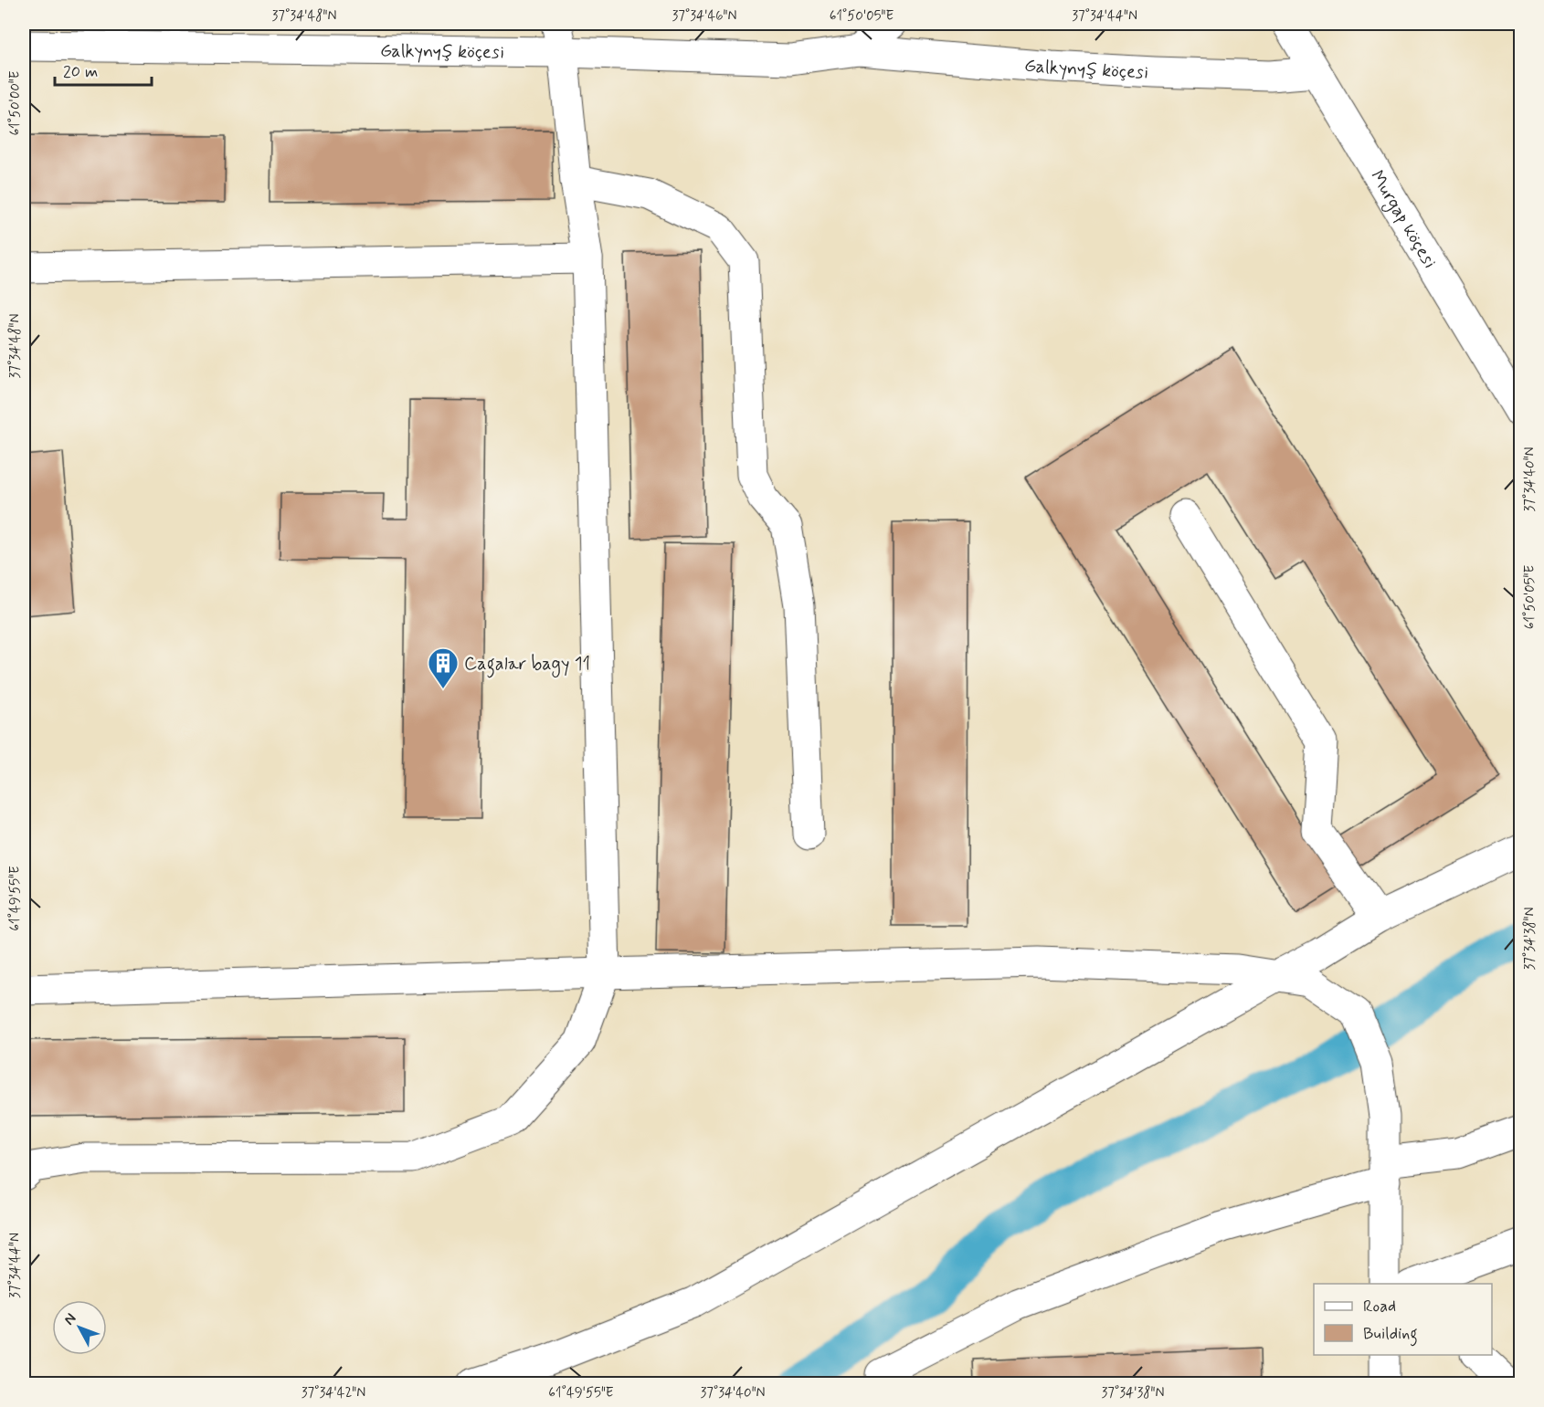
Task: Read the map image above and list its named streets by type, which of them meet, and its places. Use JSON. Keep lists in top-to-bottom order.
{
  "streets": {
    "street": ["Galkynyş köçesi", "Murgap köçesi"]
  },
  "crossings": [
    ["Galkynyş köçesi", "Murgap köçesi"]
  ],
  "places": {
    "building": ["Cagalar bagy 11"]
  },
  "legend": ["Road", "Building"],
  "scale_bar": "20 m",
  "north": "top left",
  "coordinates": [
    "37°34'48\"N",
    "37°34'46\"N",
    "61°50'05\"E",
    "37°34'44\"N",
    "61°50'00\"E",
    "37°34'40\"N",
    "61°49'55\"E",
    "37°34'38\"N",
    "37°34'42\"N"
  ]
}
